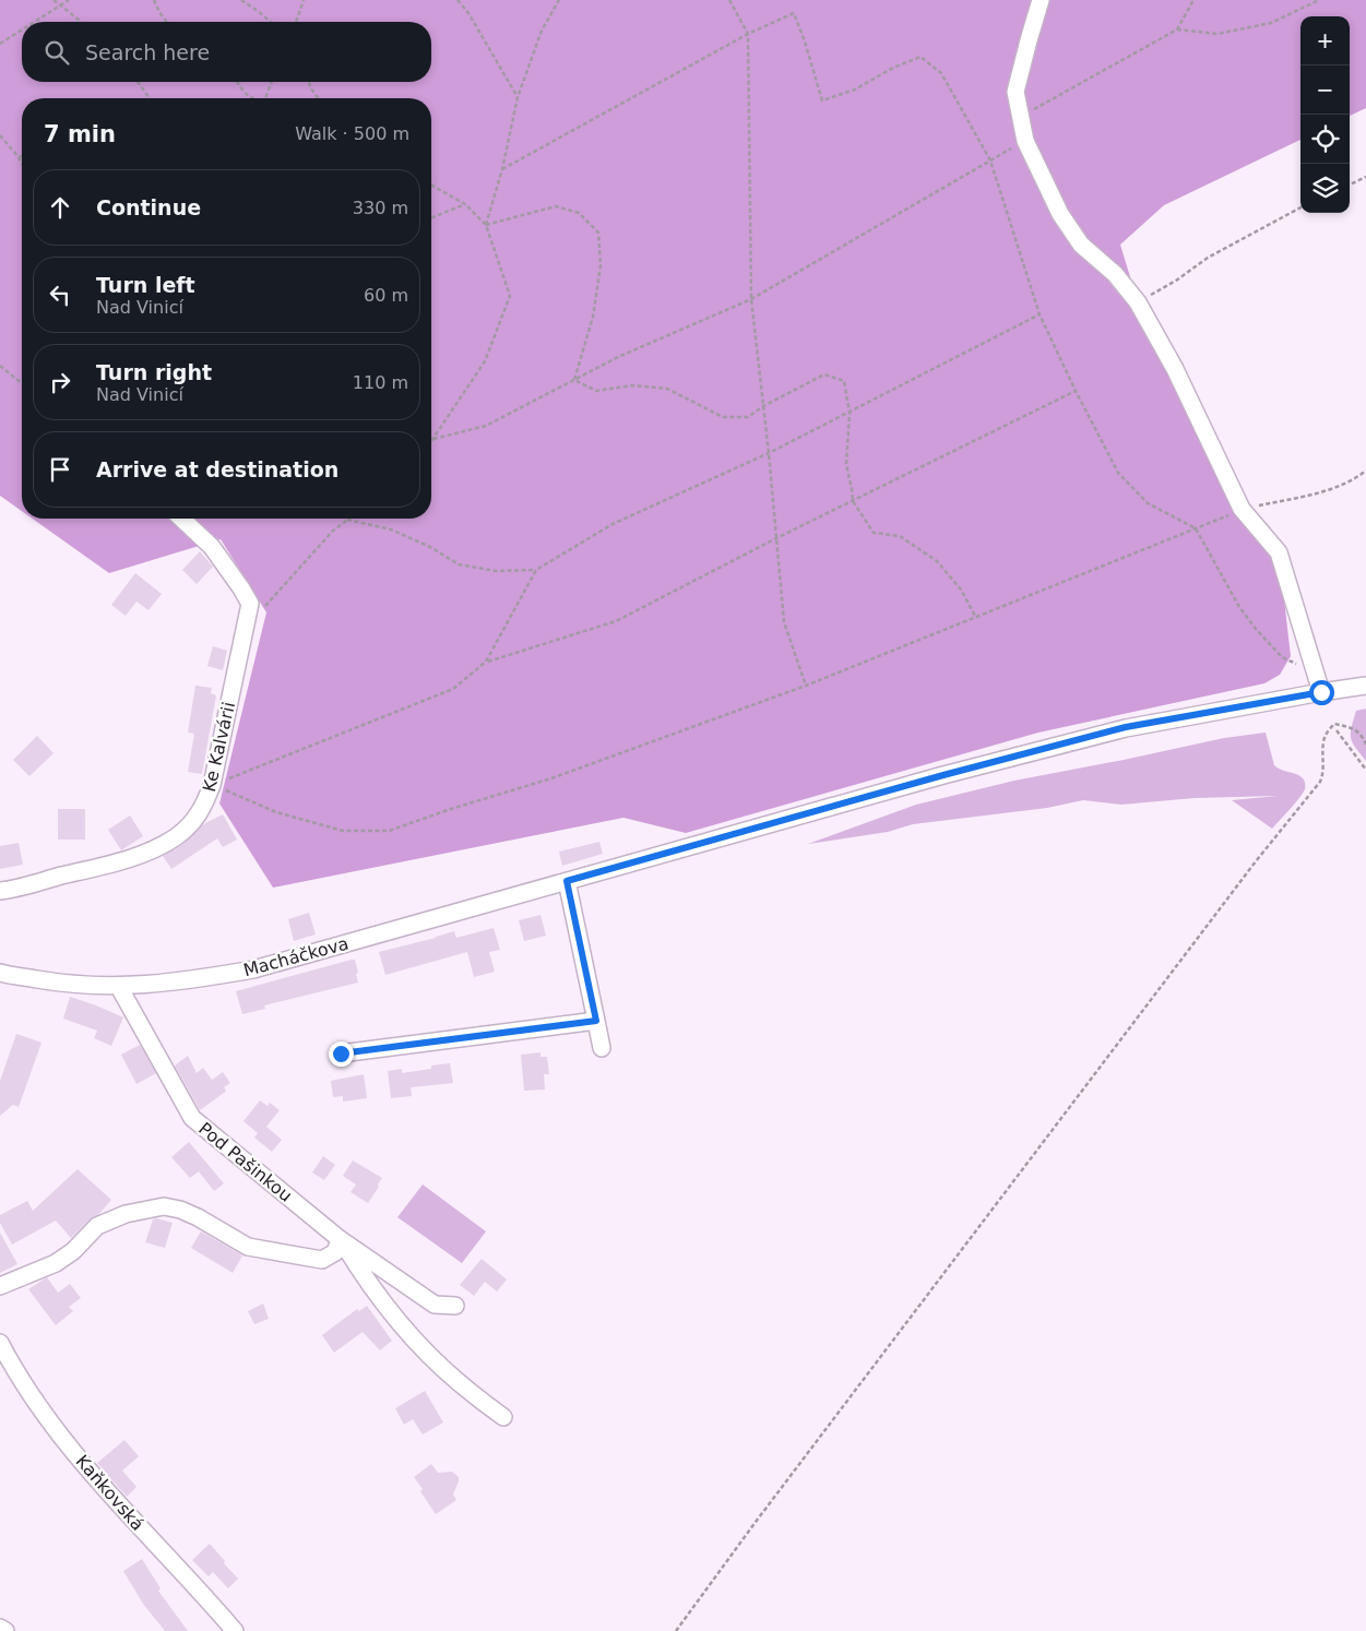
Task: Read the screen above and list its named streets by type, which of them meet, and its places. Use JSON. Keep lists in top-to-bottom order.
{
  "streets": {
    "street": [
      "Ke Kalvárii",
      "Macháčkova",
      "Pod Pašinkou",
      "Kaňkovská"
    ]
  },
  "crossings": [
    ["Macháčkova", "Pod Pašinkou"]
  ],
  "page": {
    "map_buttons": ["+", "−"],
    "search": "Search here",
    "heading": ["7 min", "Walk · 500 m"],
    "list": [
      ["Continue", "330 m"],
      ["Turn left", "Nad Vinicí", "60 m"],
      ["Turn right", "Nad Vinicí", "110 m"],
      "Arrive at destination"
    ]
  }
}
